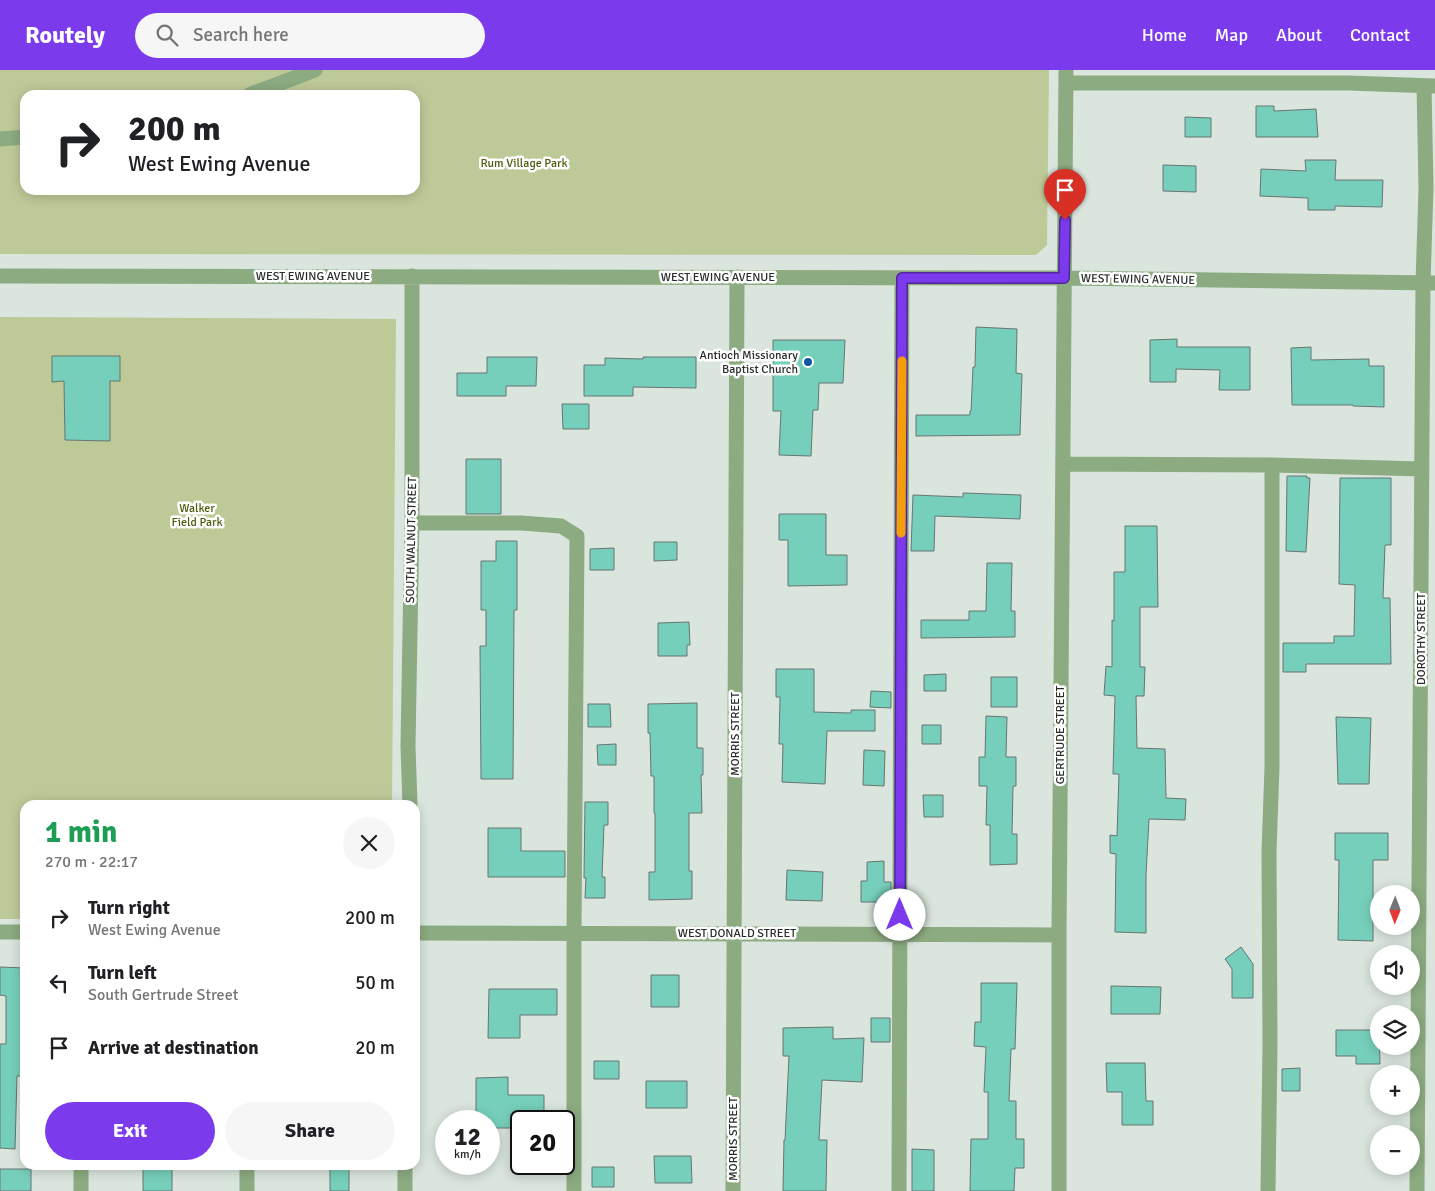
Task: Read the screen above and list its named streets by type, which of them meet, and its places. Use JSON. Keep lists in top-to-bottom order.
{
  "streets": {
    "street": [
      "WEST EWING AVENUE",
      "SOUTH WALNUT STREET",
      "DOROTHY STREET",
      "MORRIS STREET",
      "GERTRUDE STREET",
      "WEST DONALD STREET"
    ]
  },
  "crossings": [
    ["WEST EWING AVENUE", "SOUTH WALNUT STREET"],
    ["WEST EWING AVENUE", "DOROTHY STREET"],
    ["WEST EWING AVENUE", "MORRIS STREET"],
    ["WEST EWING AVENUE", "GERTRUDE STREET"],
    ["MORRIS STREET", "WEST DONALD STREET"],
    ["GERTRUDE STREET", "WEST DONALD STREET"]
  ],
  "parks": ["Rum Village Park", "Walker Field Park"],
  "places": ["Antioch Missionary Baptist Church"],
  "north": "bottom",
  "page": {
    "header": "Routely",
    "search": "Search here",
    "nav": [
      "Home",
      "Map",
      "About",
      "Contact"
    ],
    "turn": ["200 m", "West Ewing Avenue"],
    "heading": ["1 min", "270 m · 22:17"],
    "map_buttons": ["+", "−"],
    "list": [
      {
        "name": "Turn right",
        "note": "West Ewing Avenue",
        "value": "200 m"
      },
      {
        "name": "Turn left",
        "note": "South Gertrude Street",
        "value": "50 m"
      },
      {
        "name": "Arrive at destination",
        "value": "20 m"
      }
    ],
    "buttons": ["Exit", "Share"],
    "speed": "12 km/h",
    "limit": "20"
  }
}
